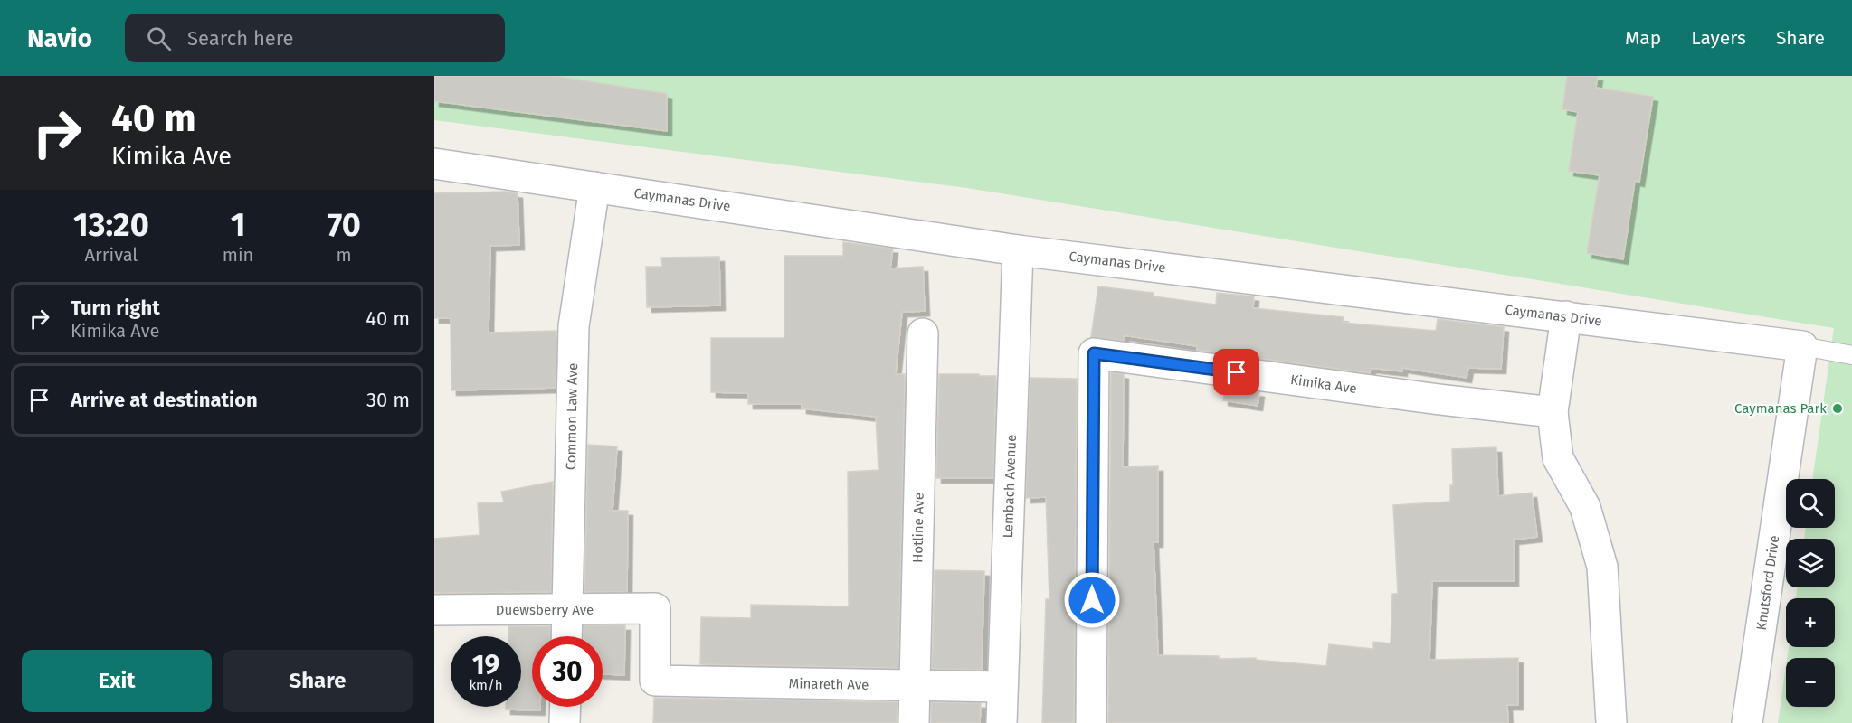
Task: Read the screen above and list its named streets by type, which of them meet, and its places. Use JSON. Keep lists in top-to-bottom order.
{
  "streets": {
    "street": [
      "Caymanas Drive",
      "Kimika Ave",
      "Common Law Ave",
      "Lembach Avenue",
      "Hotline Ave",
      "Knutsford Drive",
      "Duewsberry Ave",
      "Minareth Ave"
    ]
  },
  "crossings": [
    ["Caymanas Drive", "Common Law Ave"],
    ["Caymanas Drive", "Lembach Avenue"],
    ["Caymanas Drive", "Knutsford Drive"],
    ["Common Law Ave", "Duewsberry Ave"],
    ["Lembach Avenue", "Minareth Ave"],
    ["Hotline Ave", "Minareth Ave"],
    ["Duewsberry Ave", "Minareth Ave"]
  ],
  "places": ["Caymanas Park"],
  "page": {
    "header": "Navio",
    "search": "Search here",
    "nav": ["Map", "Layers", "Share"],
    "turn": ["40 m", "Kimika Ave"],
    "eta": [
      "13:20",
      "Arrival",
      "1",
      "min",
      "70",
      "m"
    ],
    "list": [
      {
        "name": "Turn right",
        "note": "Kimika Ave",
        "value": "40 m"
      },
      {
        "name": "Arrive at destination",
        "value": "30 m"
      }
    ],
    "map_buttons": ["+", "−"],
    "speed": "19 km/h",
    "limit": "30",
    "buttons": ["Exit", "Share"]
  }
}
